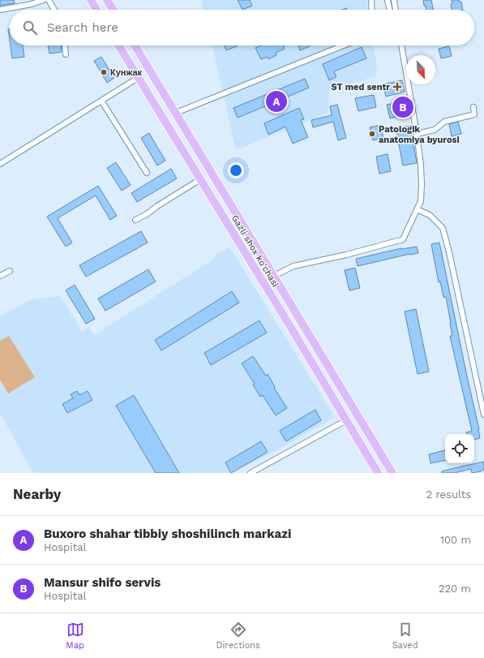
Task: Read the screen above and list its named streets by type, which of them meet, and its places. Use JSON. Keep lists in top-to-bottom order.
{
  "streets": {
    "highway": ["Gazli shox ko'chasi"]
  },
  "places": {
    "other": ["Кунжак", "Patologik anatomiya byurosi"],
    "health": ["ST med sentr"]
  },
  "north": "bottom right",
  "page": {
    "search": "Search here",
    "pins": ["A", "B"],
    "heading": ["Nearby", "2 results"],
    "list": [
      {
        "mark": "A",
        "name": "Buxoro shahar tibbiy shoshilinch markazi",
        "note": "Hospital",
        "value": "100 m"
      },
      {
        "mark": "B",
        "name": "Mansur shifo servis",
        "note": "Hospital",
        "value": "220 m"
      }
    ],
    "nav": ["Map", "Directions", "Saved"]
  }
}
